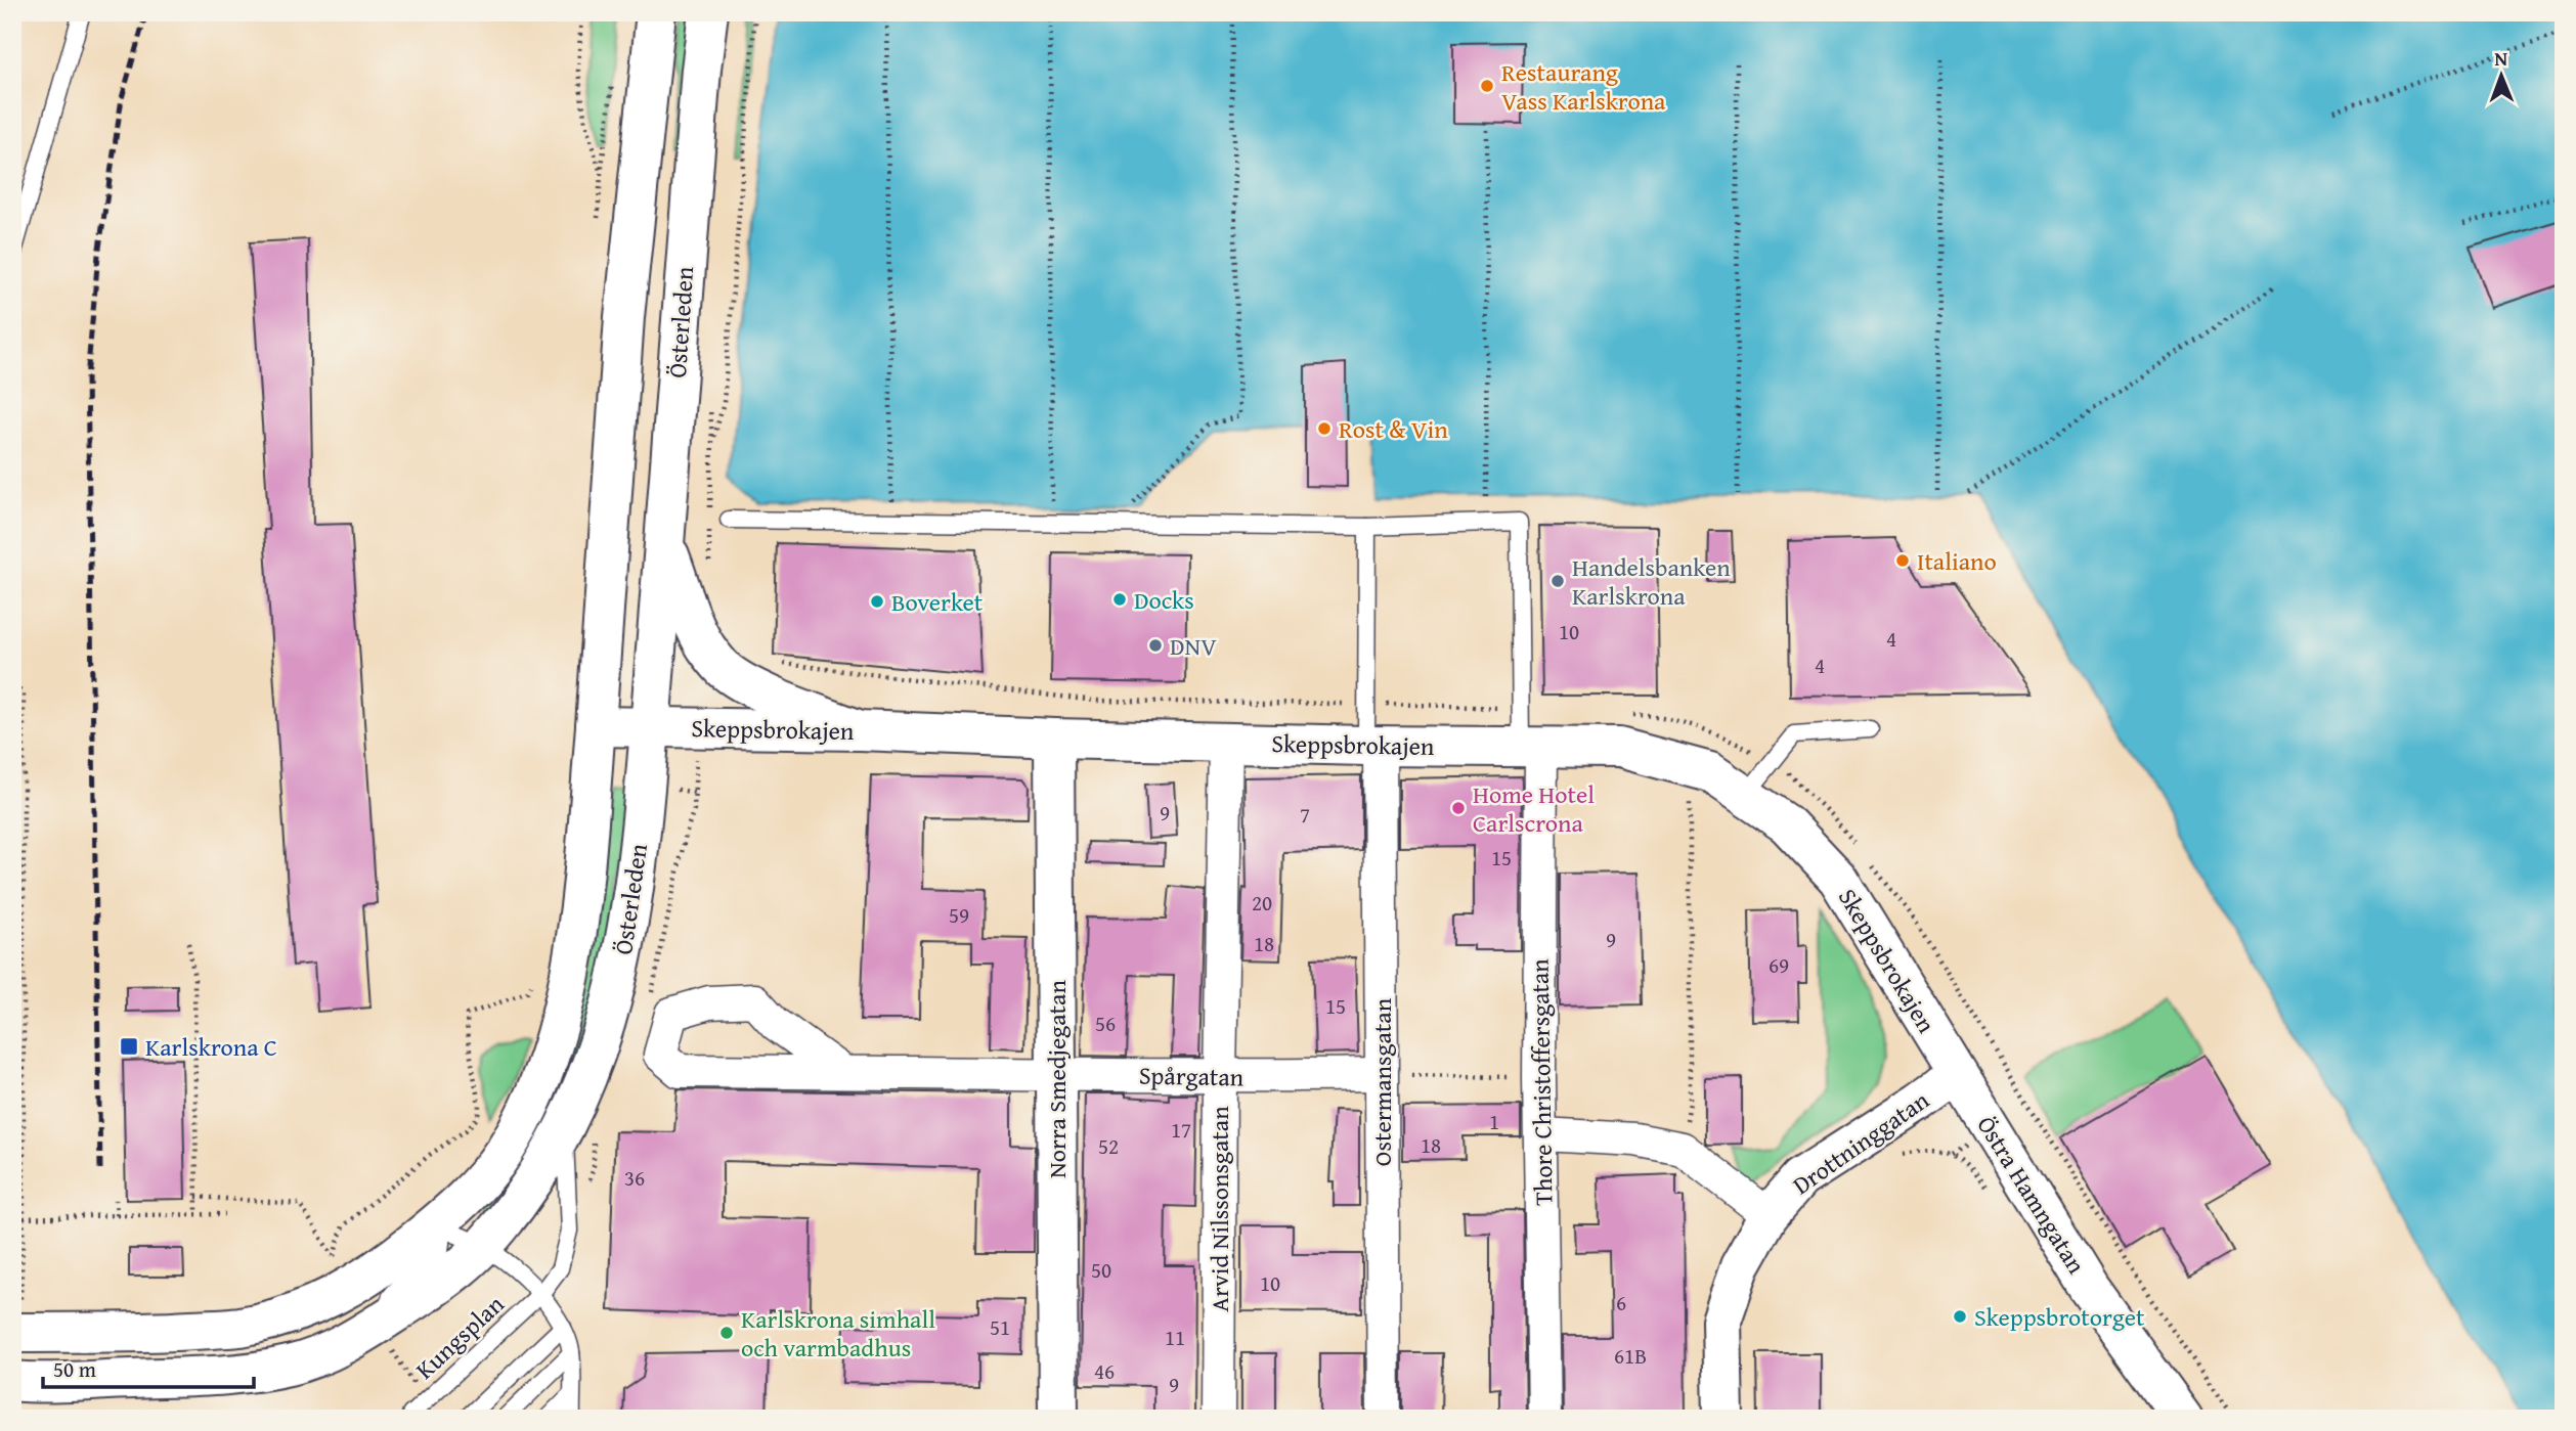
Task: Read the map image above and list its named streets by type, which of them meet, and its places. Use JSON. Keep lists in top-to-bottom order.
{
  "streets": {
    "main road": [
      "Österleden",
      "Skeppsbrokajen",
      "Norra Smedjegatan",
      "Drottninggatan",
      "Östra Hamngatan"
    ],
    "street": [
      "Spårgatan",
      "Ostermansgatan",
      "Thore Christoffersgatan",
      "Arvid Nilssonsgatan"
    ],
    "lane": ["Kungsplan"]
  },
  "crossings": [
    ["Österleden", "Skeppsbrokajen"],
    ["Österleden", "Kungsplan"],
    ["Skeppsbrokajen", "Norra Smedjegatan"],
    ["Skeppsbrokajen", "Ostermansgatan"],
    ["Skeppsbrokajen", "Thore Christoffersgatan"],
    ["Skeppsbrokajen", "Drottninggatan"],
    ["Skeppsbrokajen", "Östra Hamngatan"],
    ["Skeppsbrokajen", "Arvid Nilssonsgatan"],
    ["Spårgatan", "Norra Smedjegatan"],
    ["Spårgatan", "Ostermansgatan"],
    ["Spårgatan", "Arvid Nilssonsgatan"],
    ["Drottninggatan", "Östra Hamngatan"]
  ],
  "places": {
    "other": [
      "Restaurang Vass Karlskrona",
      "Rost & Vin",
      "Italiano",
      "Handelsbanken Karlskrona",
      "Docks",
      "Boverket",
      "DNV",
      "Home Hotel Carlscrona",
      "Skeppsbrotorget",
      "Karlskrona simhall och varmbadhus"
    ],
    "transit": ["Karlskrona C"]
  },
  "house_numbers": [
    "10",
    "4",
    "4",
    "9",
    "7",
    "15",
    "20",
    "59",
    "9",
    "18",
    "69",
    "15",
    "56",
    "1",
    "17",
    "18",
    "52",
    "36",
    "50",
    "10",
    "6",
    "51",
    "11",
    "61B",
    "46",
    "9"
  ],
  "scale_bar": "50 m",
  "north": "top"
}
